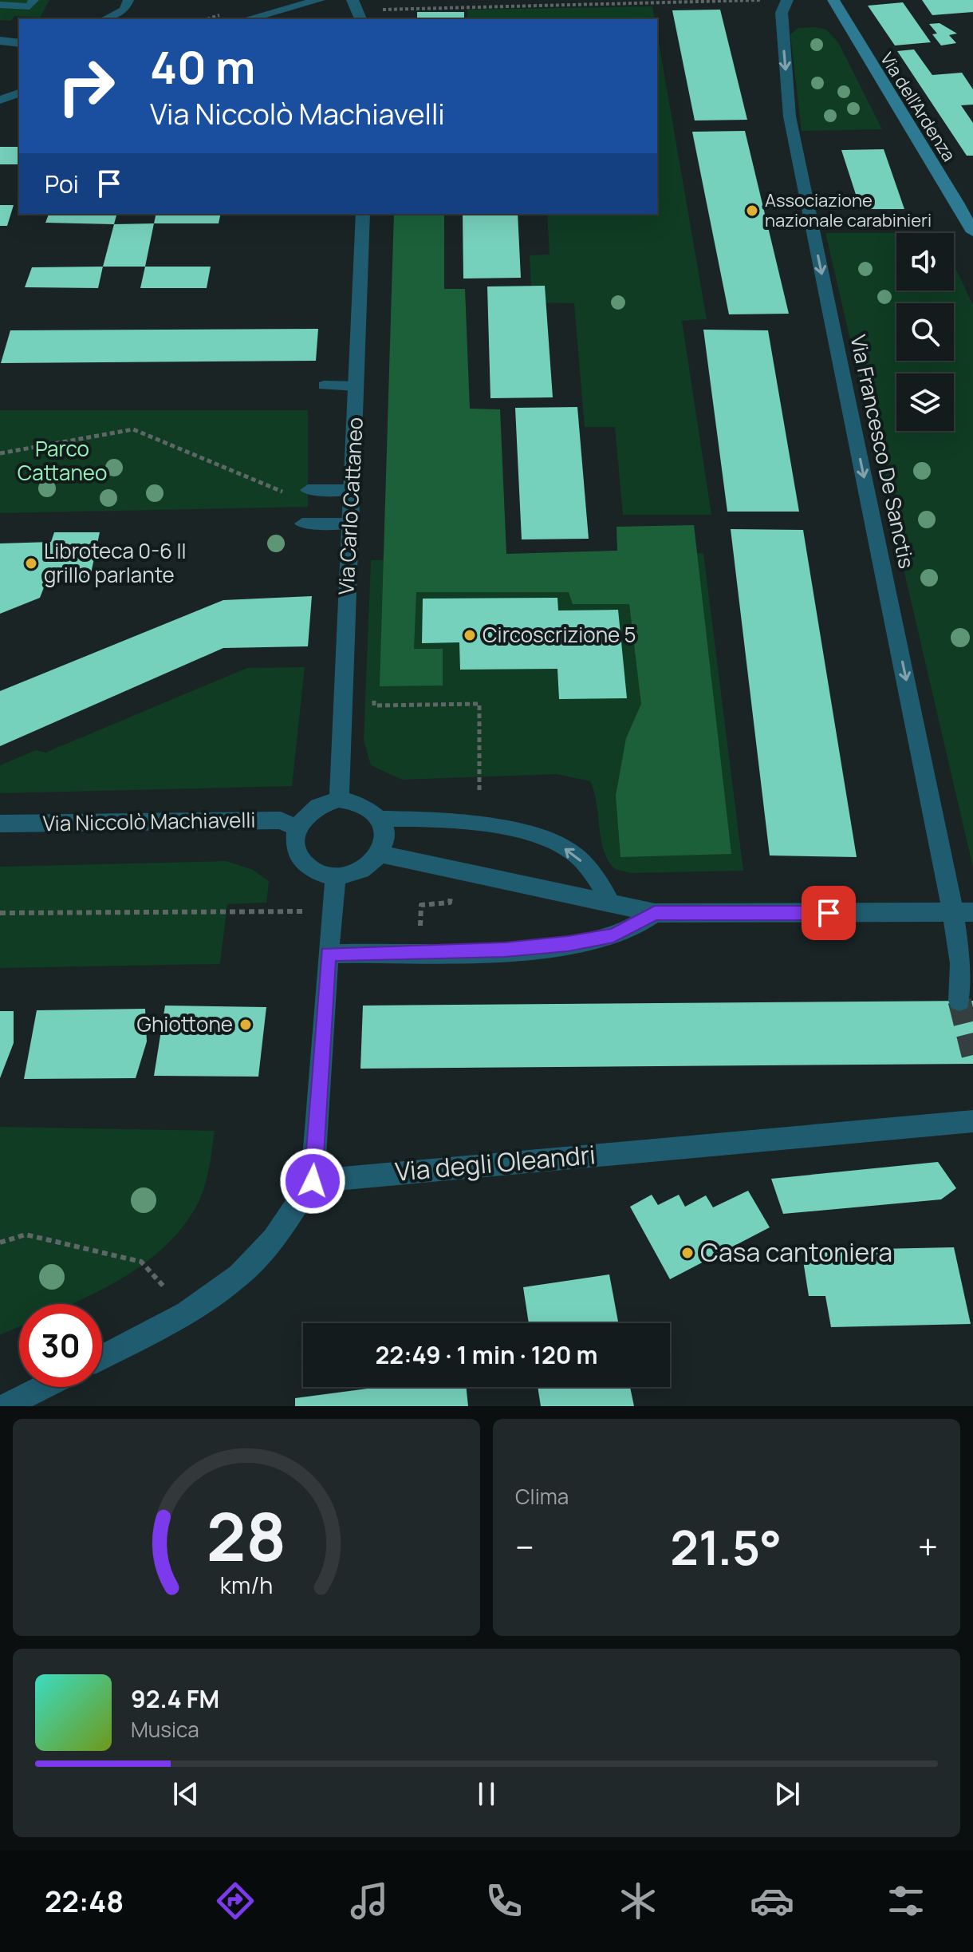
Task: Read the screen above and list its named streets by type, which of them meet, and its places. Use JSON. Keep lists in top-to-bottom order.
{
  "streets": {
    "main road": ["Via dell'Ardenza"],
    "street": [
      "Via Francesco De Sanctis",
      "Via Carlo Cattaneo",
      "Via Niccolò Machiavelli",
      "Via degli Oleandri"
    ]
  },
  "crossings": [
    ["Via Carlo Cattaneo", "Via Niccolò Machiavelli"]
  ],
  "one_way": ["Via Francesco De Sanctis"],
  "parks": ["Parco Cattaneo"],
  "places": [
    "Associazione nazionale carabinieri",
    "Libroteca 0-6 Il grillo parlante",
    "Circoscrizione 5",
    "Ghiottone",
    "Casa cantoniera"
  ],
  "page": {
    "turn": ["40 m", "Via Niccolò Machiavelli"],
    "then": "Poi",
    "limit": "30",
    "trip": "22:49 · 1 min · 120 m",
    "tile": "Clima",
    "heat": ["−", "21.5°", "+"],
    "song": ["92.4 FM", "Musica"],
    "tabs": "22:48",
    "gauge": ["28", "km/h"]
  }
}
